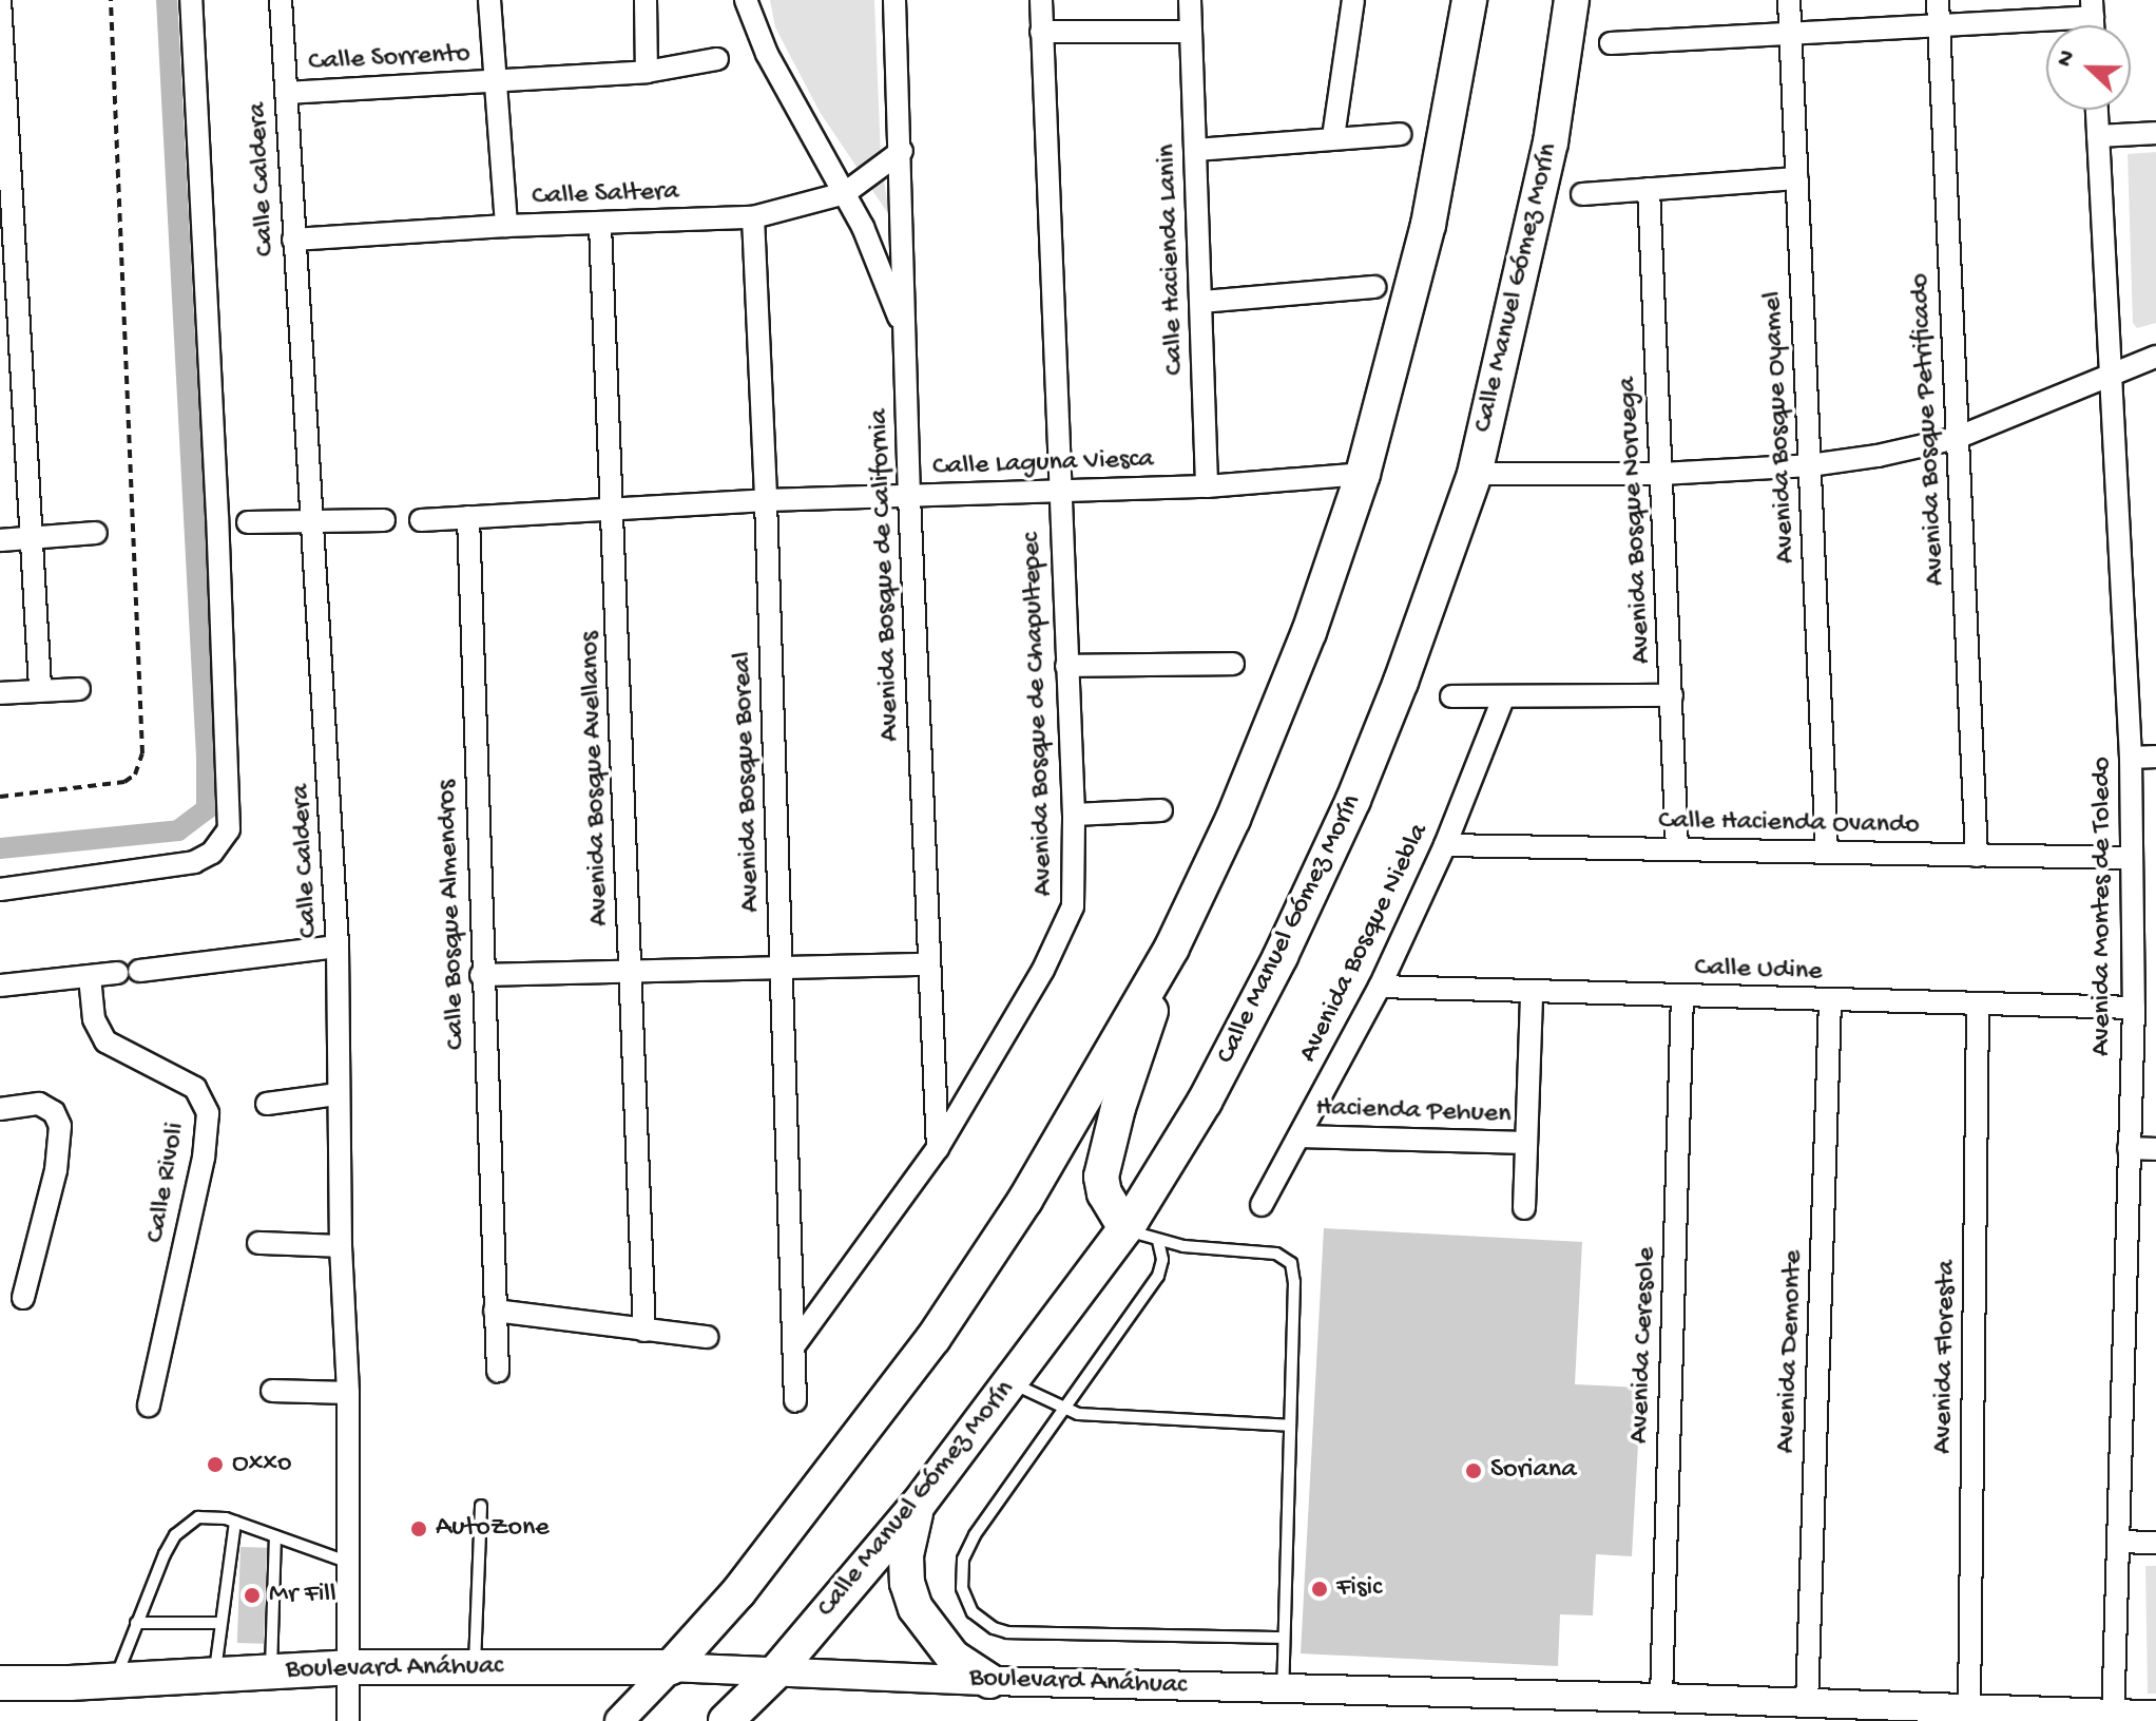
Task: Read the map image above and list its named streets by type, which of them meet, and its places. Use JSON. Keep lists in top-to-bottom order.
{
  "streets": {
    "main road": ["Calle Manuel Gómez Morín", "Boulevard Anáhuac"],
    "street": [
      "Calle Sorrento",
      "Calle Caldera",
      "Calle Saltera",
      "Calle Hacienda Lanin",
      "Avenida Bosque Oyamel",
      "Avenida Bosque Petrificado",
      "Calle Laguna Viesca",
      "Avenida Bosque Noruega",
      "Avenida Bosque de California",
      "Avenida Bosque de Chapultepec",
      "Avenida Bosque Avellanos",
      "Avenida Bosque Boreal",
      "Calle Hacienda Ovando",
      "Avenida Montes de Toledo",
      "Calle Bosque Almendros",
      "Avenida Bosque Niebla",
      "Calle Udine",
      "Hacienda Pehuen",
      "Calle Rivoli",
      "Avenida Ceresole",
      "Avenida Demonte",
      "Avenida Floresta"
    ]
  },
  "crossings": [
    ["Calle Sorrento", "Calle Caldera"],
    ["Calle Caldera", "Calle Saltera"],
    ["Calle Caldera", "Boulevard Anáhuac"],
    ["Calle Saltera", "Avenida Bosque de California"],
    ["Calle Saltera", "Avenida Bosque Avellanos"],
    ["Calle Saltera", "Avenida Bosque Boreal"],
    ["Calle Hacienda Lanin", "Calle Laguna Viesca"],
    ["Calle Manuel Gómez Morín", "Boulevard Anáhuac"],
    ["Avenida Bosque Oyamel", "Calle Hacienda Ovando"],
    ["Avenida Bosque Petrificado", "Calle Hacienda Ovando"],
    ["Calle Laguna Viesca", "Avenida Bosque de California"],
    ["Calle Laguna Viesca", "Avenida Bosque de Chapultepec"],
    ["Calle Laguna Viesca", "Avenida Bosque Avellanos"],
    ["Calle Laguna Viesca", "Avenida Bosque Boreal"],
    ["Calle Laguna Viesca", "Calle Bosque Almendros"],
    ["Avenida Bosque Noruega", "Calle Hacienda Ovando"],
    ["Avenida Bosque de California", "Avenida Bosque de Chapultepec"],
    ["Avenida Bosque de Chapultepec", "Avenida Bosque Boreal"],
    ["Calle Hacienda Ovando", "Avenida Montes de Toledo"],
    ["Calle Hacienda Ovando", "Avenida Bosque Niebla"],
    ["Avenida Montes de Toledo", "Calle Udine"],
    ["Avenida Montes de Toledo", "Boulevard Anáhuac"],
    ["Avenida Bosque Niebla", "Calle Udine"],
    ["Avenida Bosque Niebla", "Hacienda Pehuen"],
    ["Calle Udine", "Avenida Ceresole"],
    ["Calle Udine", "Avenida Demonte"],
    ["Calle Udine", "Avenida Floresta"],
    ["Avenida Ceresole", "Boulevard Anáhuac"],
    ["Avenida Demonte", "Boulevard Anáhuac"],
    ["Avenida Floresta", "Boulevard Anáhuac"]
  ],
  "places": [
    "Oxxo",
    "Soriana",
    "AutoZone",
    "Fisic",
    "Mr Fill"
  ],
  "north": "left"
}
